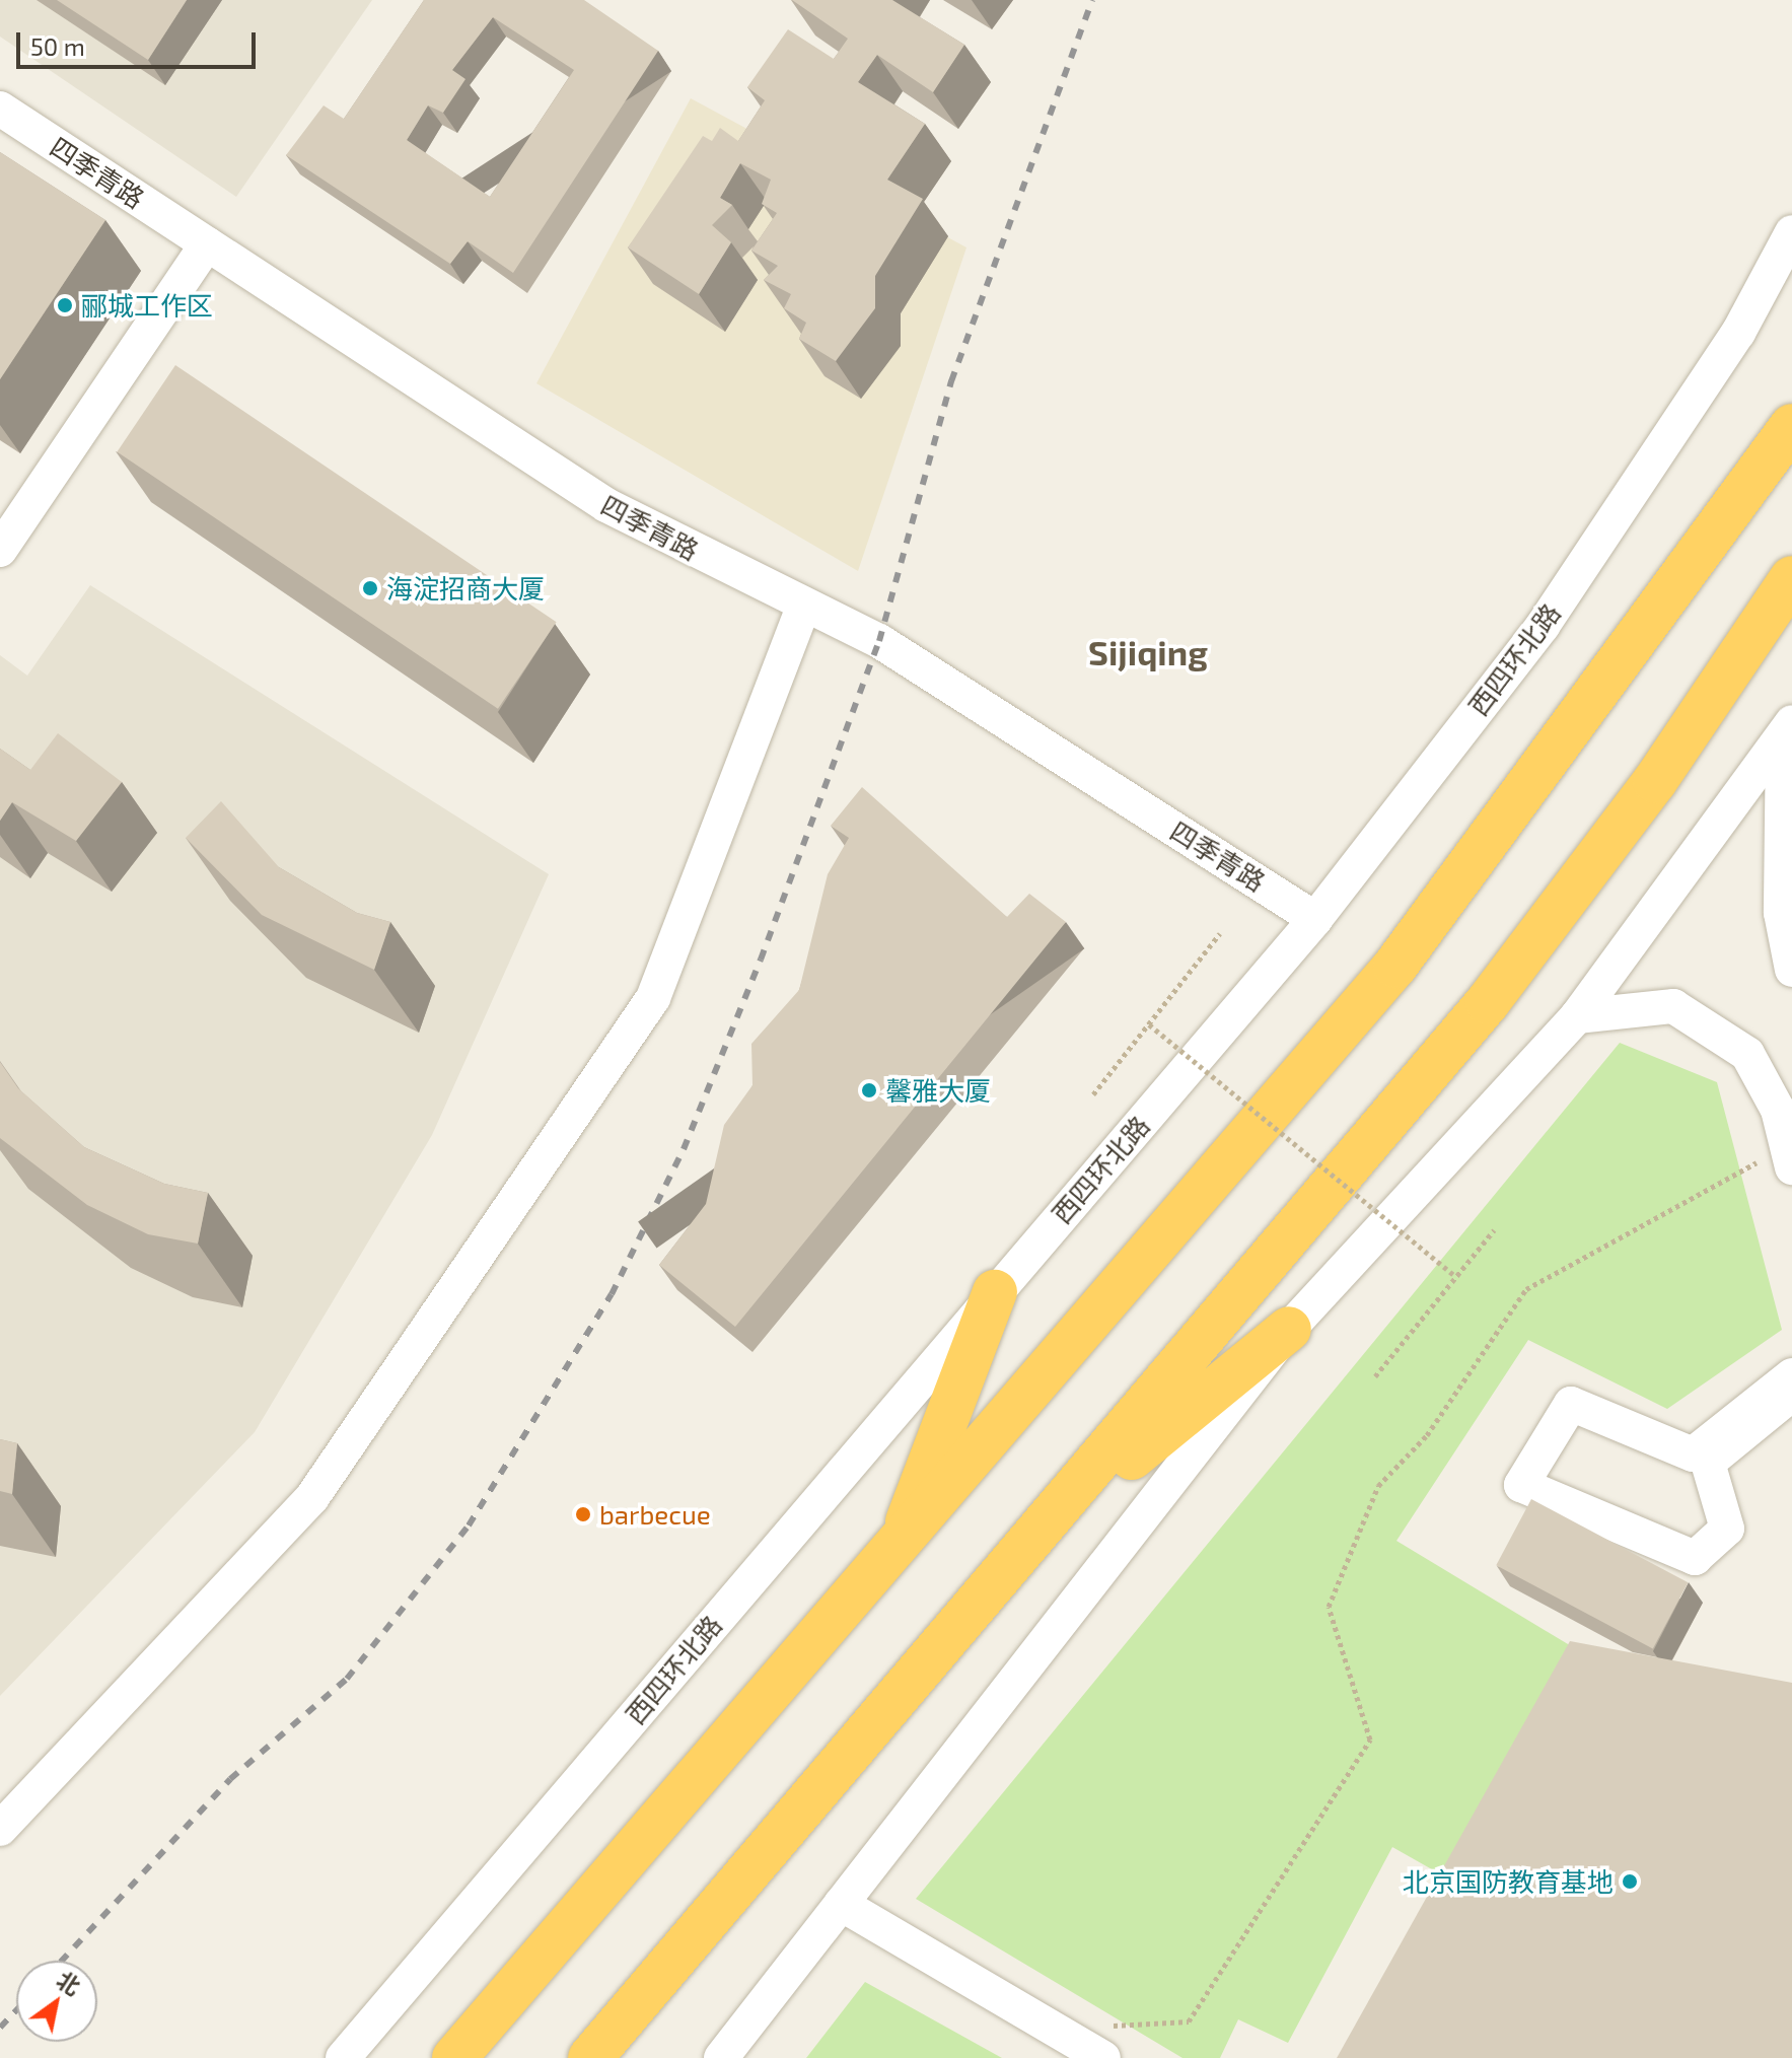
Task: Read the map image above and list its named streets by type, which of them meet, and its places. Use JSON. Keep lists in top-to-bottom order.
{
  "streets": {
    "street": ["四季青路", "西四环北路"]
  },
  "crossings": [
    ["四季青路", "西四环北路"]
  ],
  "districts": ["Sijiqing"],
  "places": [
    "郦城工作区",
    "海淀招商大厦",
    "馨雅大厦",
    "barbecue",
    "北京国防教育基地"
  ],
  "scale_bar": "50 m",
  "north": "top right"
}
